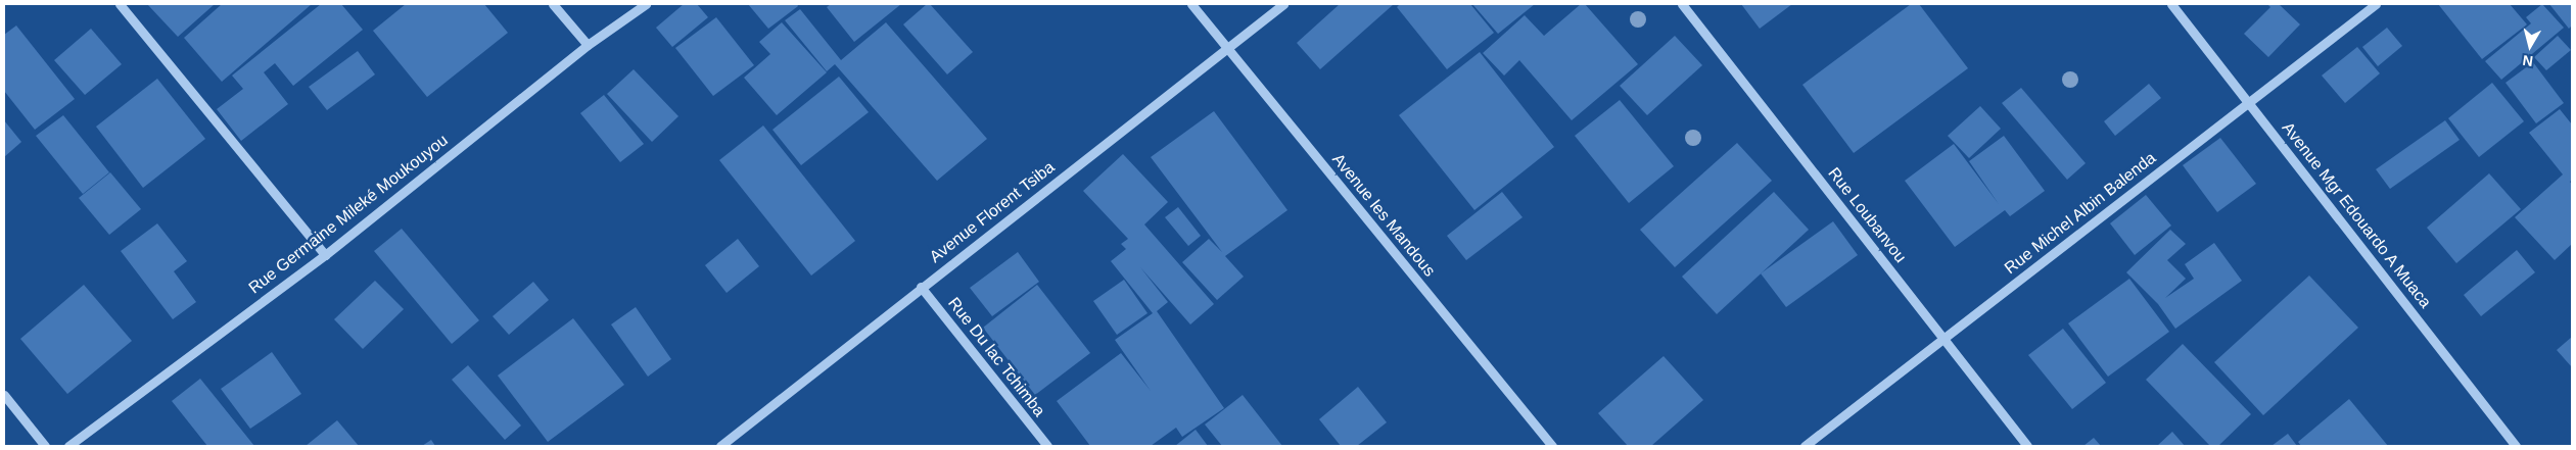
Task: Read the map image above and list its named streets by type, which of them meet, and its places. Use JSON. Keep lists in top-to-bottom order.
{
  "streets": {
    "street": [
      "Avenue Florent Tsiba",
      "Rue Michel Albin Balenda",
      "Rue Germaine Mileké Moukouyou",
      "Avenue les Mandous",
      "Rue Loubanvou",
      "Avenue Mgr Edouardo A Muaca",
      "Rue Du lac Tchimba"
    ]
  },
  "crossings": [
    ["Avenue Florent Tsiba", "Avenue les Mandous"],
    ["Avenue Florent Tsiba", "Rue Du lac Tchimba"],
    ["Rue Michel Albin Balenda", "Rue Loubanvou"],
    ["Rue Michel Albin Balenda", "Avenue Mgr Edouardo A Muaca"]
  ],
  "north": "bottom"
}
